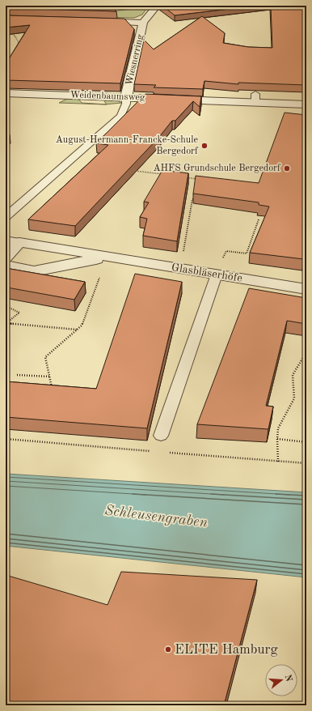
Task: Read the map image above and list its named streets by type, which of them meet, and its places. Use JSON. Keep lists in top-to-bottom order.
{
  "streets": {
    "street": ["Wiesnerring", "Weidenbaumsweg", "Glasbläserhöfe"]
  },
  "crossings": [
    ["Wiesnerring", "Weidenbaumsweg"]
  ],
  "water": ["Schleusengraben"],
  "places": ["August-Hermann-Francke-Schule Bergedorf", "AHFS Grundschule Bergedorf", "ELITE Hamburg"],
  "north": "right"
}
